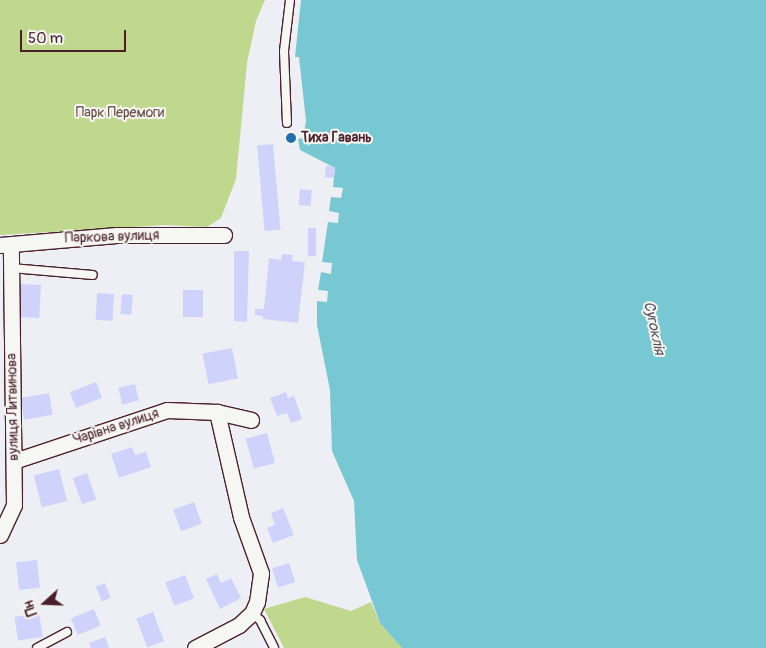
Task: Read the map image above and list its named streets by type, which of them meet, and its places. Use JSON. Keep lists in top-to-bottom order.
{
  "streets": {
    "street": ["Паркова вулиця", "вулиця Литвинова", "Чарівна вулиця"]
  },
  "crossings": [
    ["Паркова вулиця", "вулиця Литвинова"],
    ["вулиця Литвинова", "Чарівна вулиця"]
  ],
  "water": ["Сугоклія"],
  "parks": ["Парк Перемоги"],
  "places": ["Тиха Гавань"],
  "scale_bar": "50 m",
  "north": "left"
}
